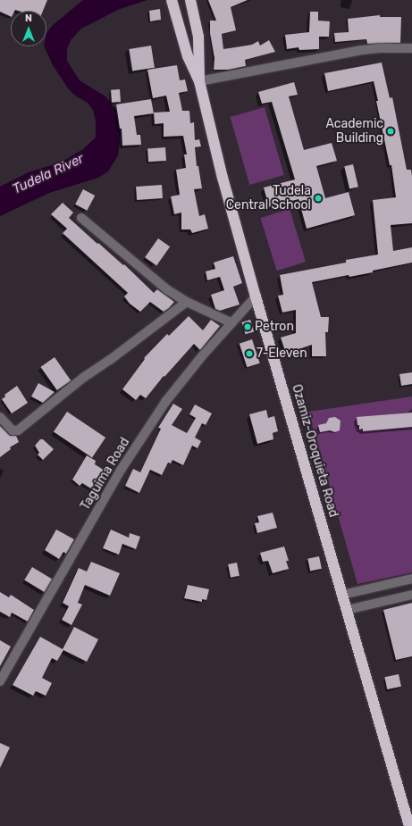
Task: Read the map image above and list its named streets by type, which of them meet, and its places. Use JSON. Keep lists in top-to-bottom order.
{
  "streets": {
    "highway": ["Ozamiz-Oroquieta Road"],
    "street": ["Taguima Road"]
  },
  "crossings": [
    ["Ozamiz-Oroquieta Road", "Taguima Road"]
  ],
  "water": ["Tudela River"],
  "places": [
    "Academic Building",
    "Tudela Central School",
    "Petron",
    "7-Eleven"
  ],
  "north": "top"
}
